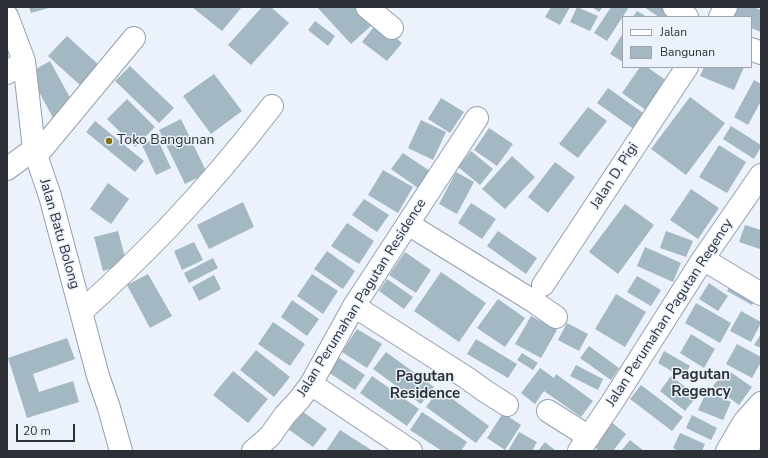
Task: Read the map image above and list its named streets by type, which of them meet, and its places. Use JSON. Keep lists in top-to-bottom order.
{
  "streets": {
    "street": [
      "Jalan D. Pigi",
      "Jalan Batu Bolong",
      "Jalan Perumahan Pagutan Residence",
      "Jalan Perumahan Pagutan Regency"
    ]
  },
  "districts": ["Pagutan Regency", "Pagutan Residence"],
  "places": ["Toko Bangunan"],
  "legend": ["Jalan", "Bangunan"],
  "scale_bar": "20 m"
}
